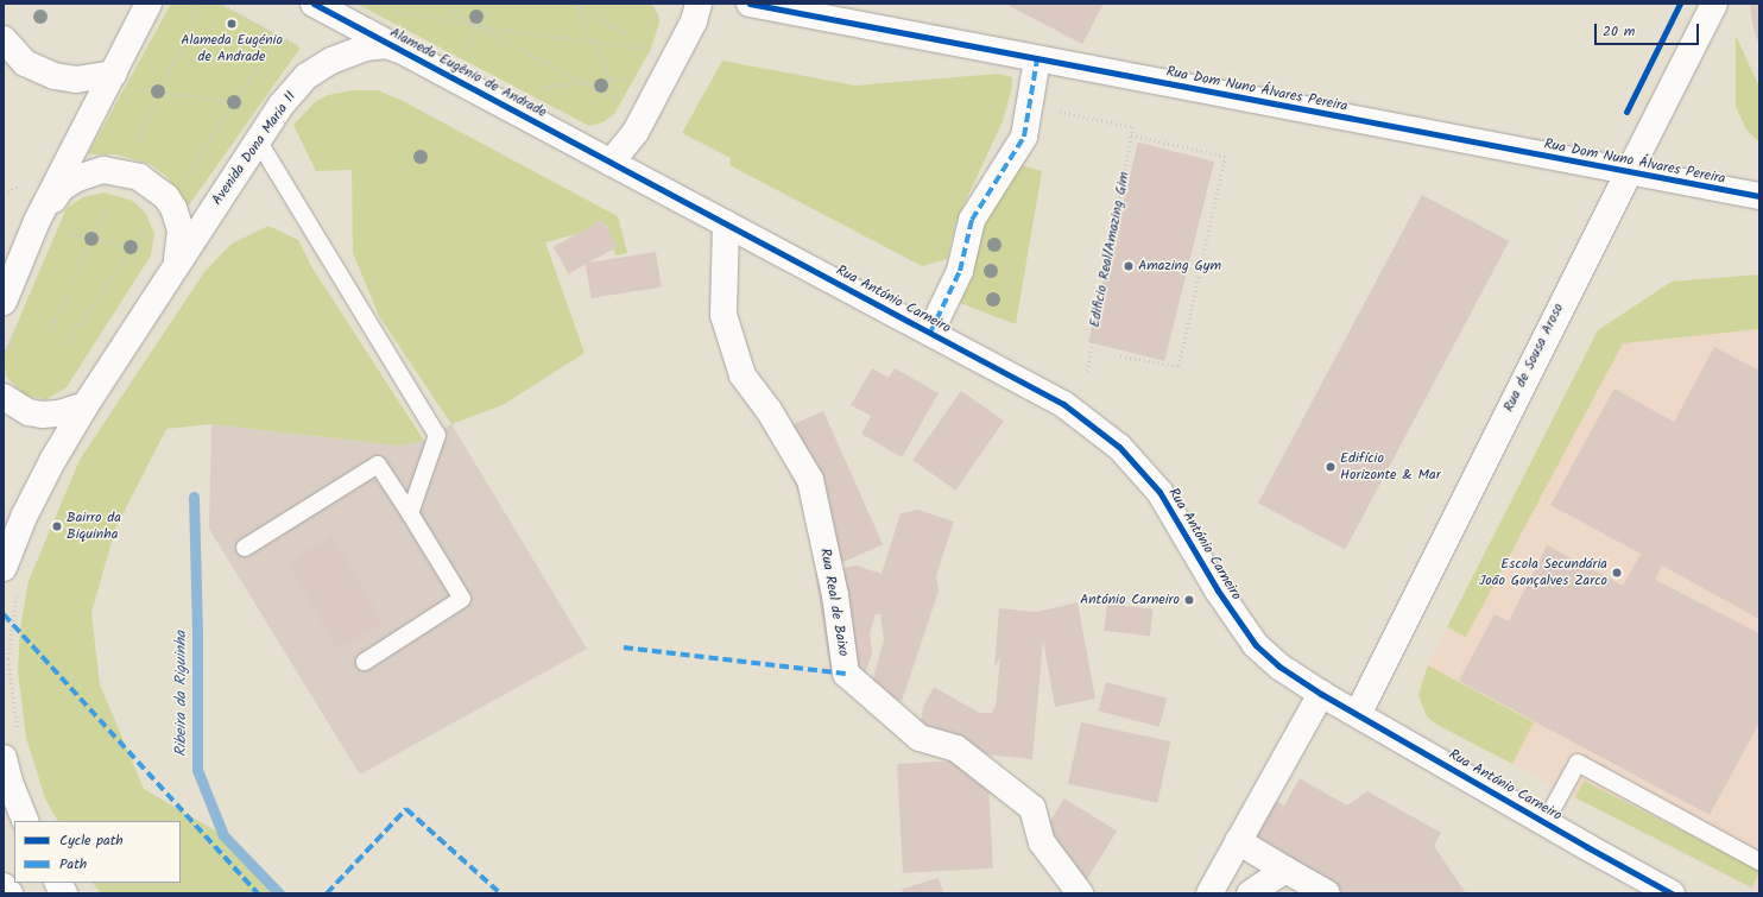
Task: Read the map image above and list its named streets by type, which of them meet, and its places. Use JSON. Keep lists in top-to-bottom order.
{
  "streets": {
    "street": [
      "Alameda Eugênio de Andrade",
      "Rua Dom Nuno Álvares Pereira",
      "Avenida Dona Maria II",
      "Rua António Carneiro",
      "Rua de Sousa Aroso",
      "Rua Real de Baixo"
    ],
    "path": ["Edificio Real/Amazing Gim"]
  },
  "crossings": [
    ["Alameda Eugênio de Andrade", "Avenida Dona Maria II"],
    ["Alameda Eugênio de Andrade", "Rua António Carneiro"],
    ["Rua Dom Nuno Álvares Pereira", "Rua de Sousa Aroso"],
    ["Rua António Carneiro", "Rua de Sousa Aroso"],
    ["Rua António Carneiro", "Rua Real de Baixo"]
  ],
  "water": ["Ribeira da Riguinha"],
  "places": [
    "Alameda Eugénio de Andrade",
    "Amazing Gym",
    "Edifício Horizonte & Mar",
    "Bairro da Biquinha",
    "Escola Secundária João Gonçalves Zarco",
    "António Carneiro"
  ],
  "legend": ["Cycle path", "Path"],
  "scale_bar": "20 m"
}
